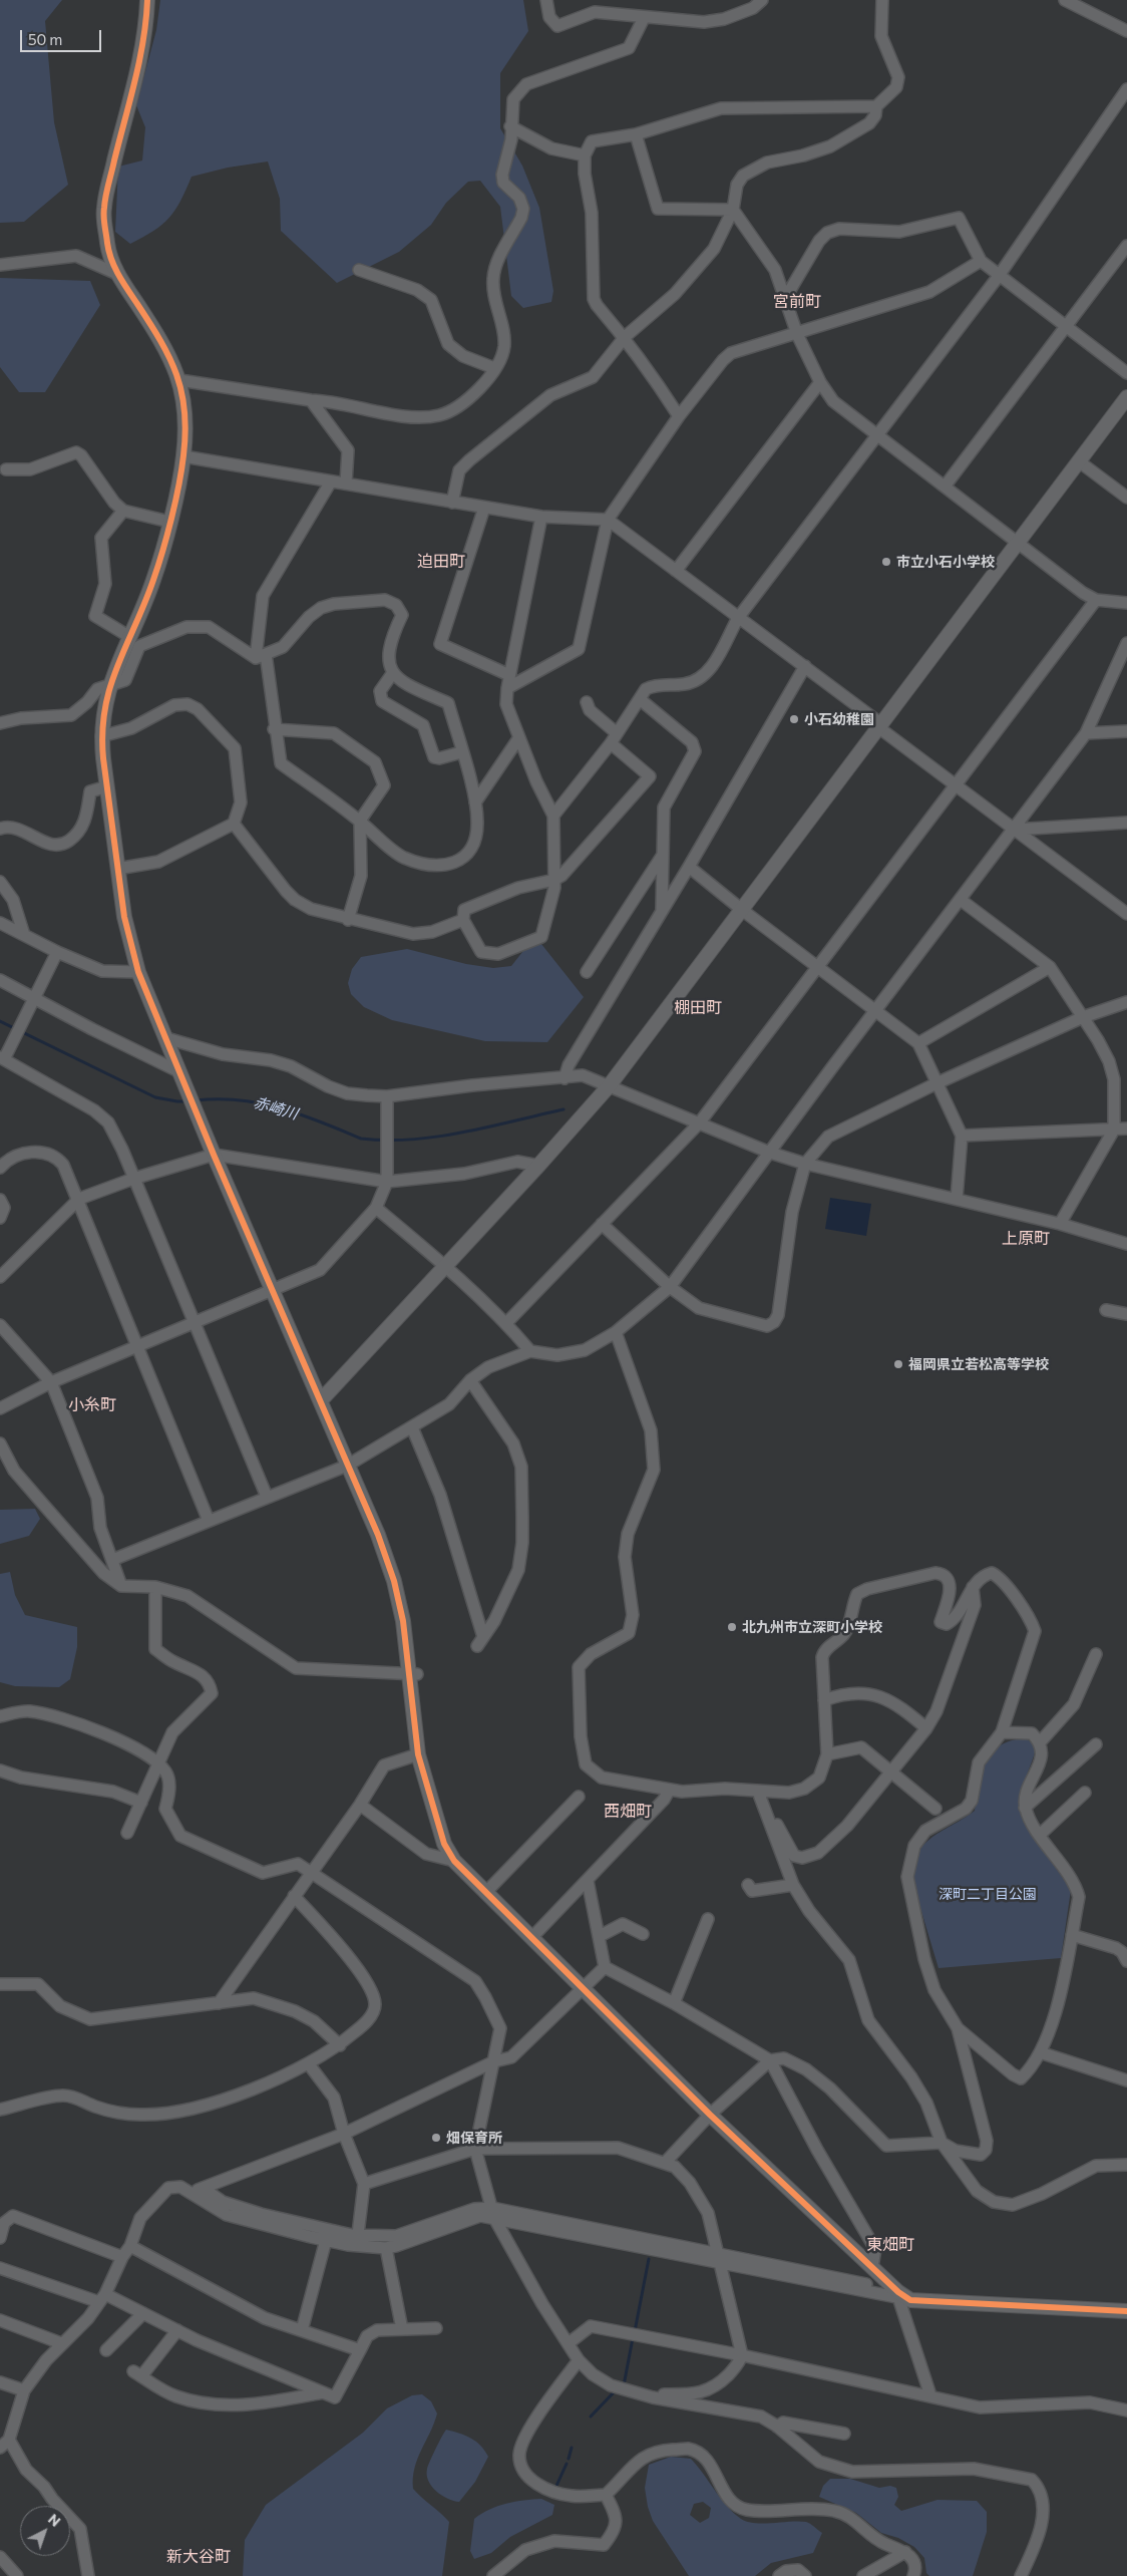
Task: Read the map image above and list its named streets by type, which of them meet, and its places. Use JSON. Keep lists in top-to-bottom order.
{
  "districts": [
    "宮前町",
    "迫田町",
    "棚田町",
    "上原町",
    "小糸町",
    "西畑町",
    "東畑町",
    "新大谷町"
  ],
  "water": ["赤崎川"],
  "parks": ["深町二丁目公園"],
  "places": [
    "市立小石小学校",
    "小石幼稚園",
    "福岡県立若松高等学校",
    "北九州市立深町小学校",
    "畑保育所"
  ],
  "scale_bar": "50 m",
  "north": "top right"
}
